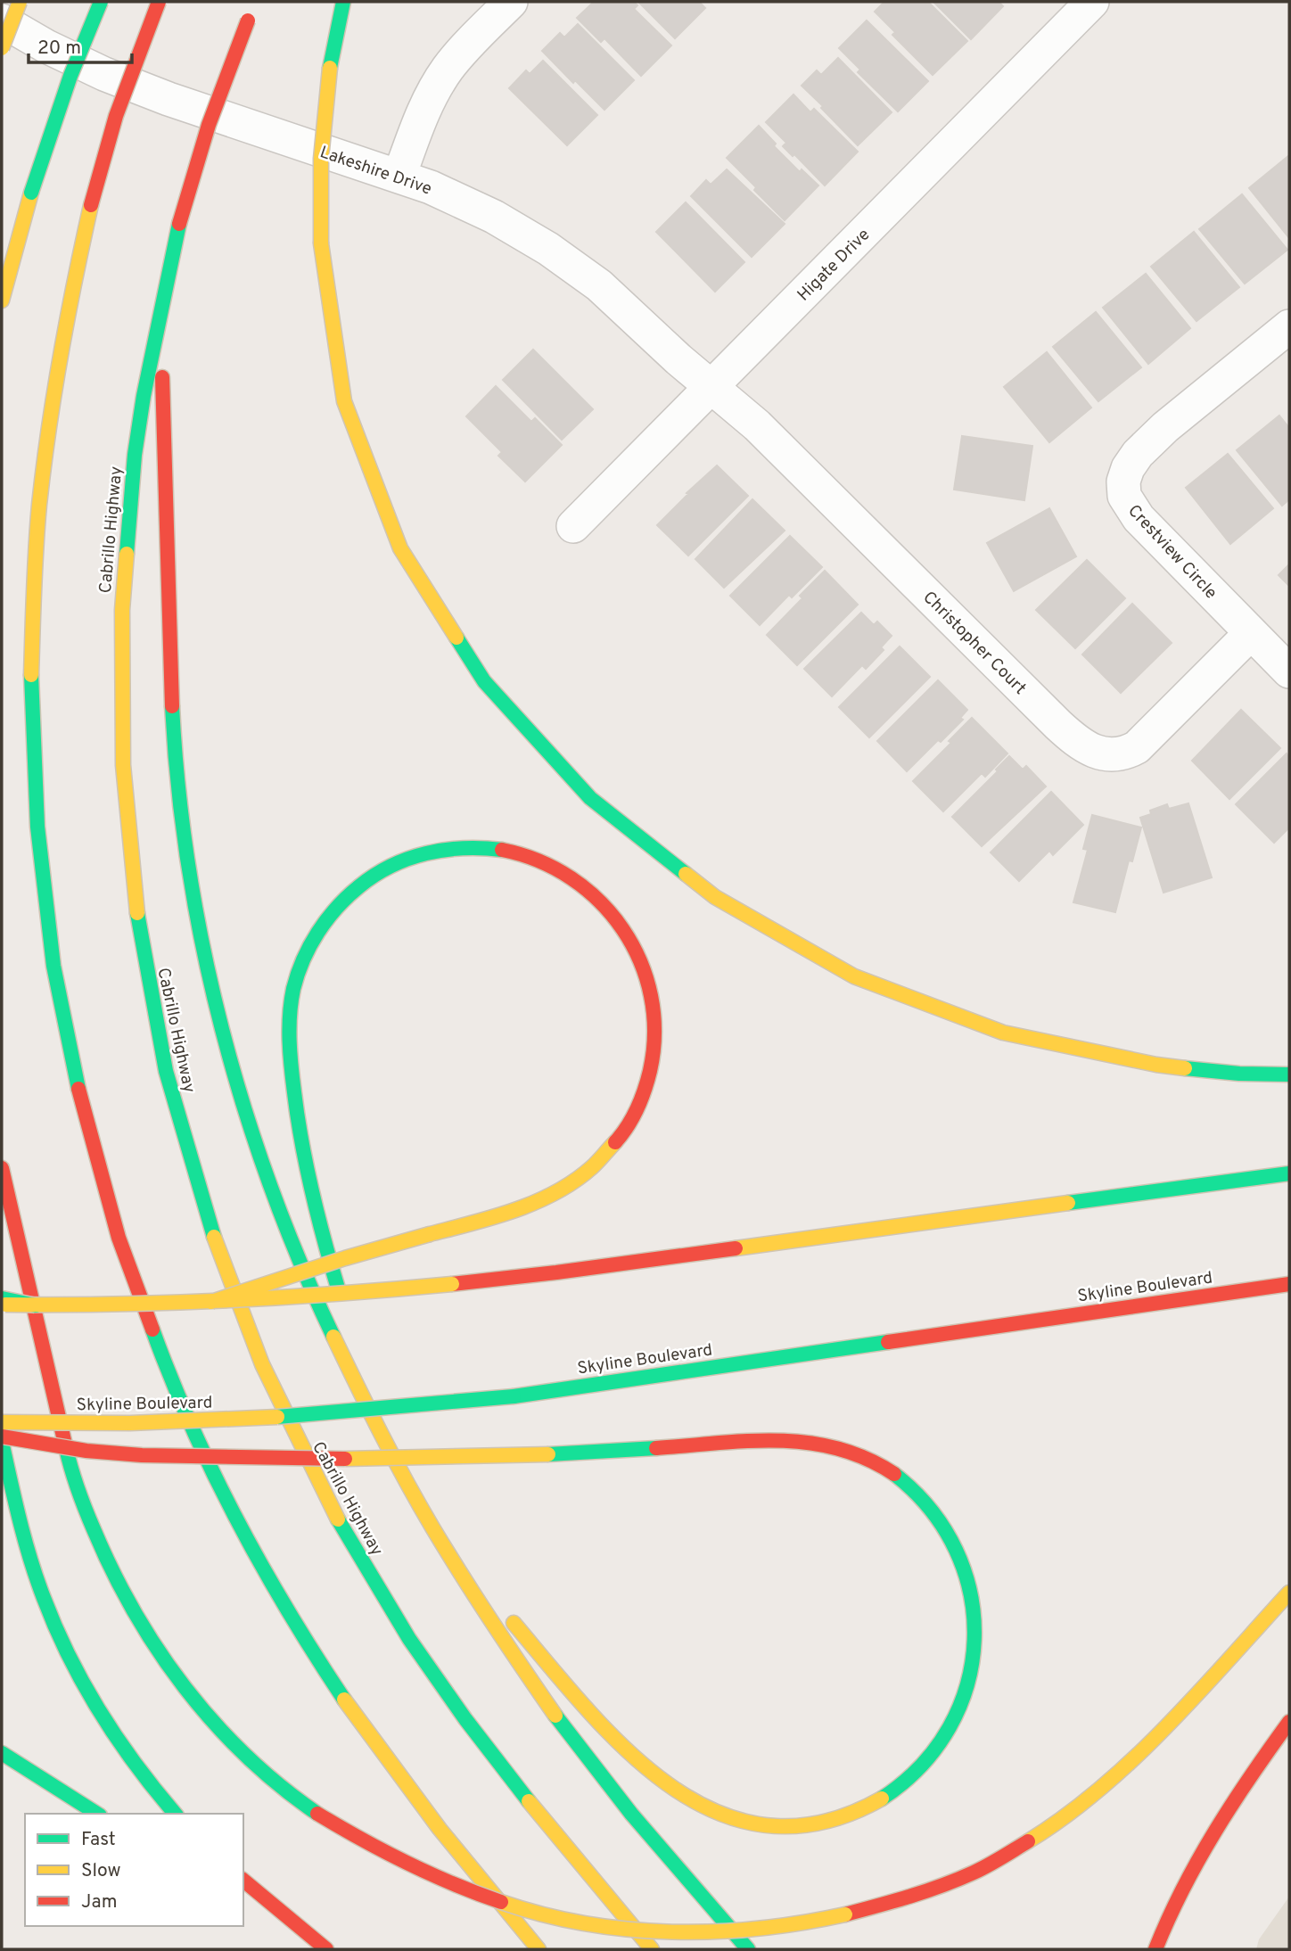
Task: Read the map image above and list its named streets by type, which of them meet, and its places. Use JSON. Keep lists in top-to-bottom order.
{
  "streets": {
    "main road": ["Cabrillo Highway", "Skyline Boulevard"],
    "street": [
      "Lakeshire Drive",
      "Higate Drive",
      "Crestview Circle",
      "Christopher Court"
    ]
  },
  "crossings": [
    ["Lakeshire Drive", "Higate Drive"],
    ["Lakeshire Drive", "Christopher Court"],
    ["Higate Drive", "Christopher Court"],
    ["Crestview Circle", "Christopher Court"]
  ],
  "legend": ["Fast", "Slow", "Jam"],
  "scale_bar": "20 m"
}
